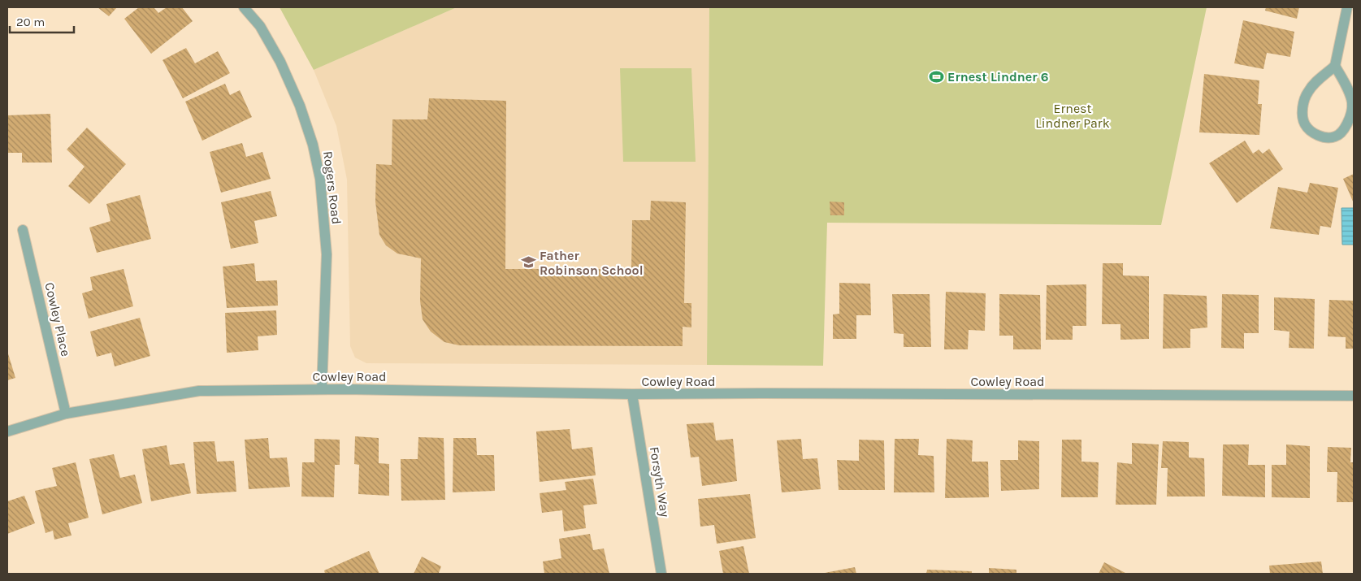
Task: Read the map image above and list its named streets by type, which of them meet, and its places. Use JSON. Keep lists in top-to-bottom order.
{
  "streets": {
    "street": [
      "Rogers Road",
      "Cowley Place",
      "Cowley Road",
      "Forsyth Way"
    ]
  },
  "crossings": [
    ["Rogers Road", "Cowley Road"],
    ["Cowley Place", "Cowley Road"],
    ["Cowley Road", "Forsyth Way"]
  ],
  "parks": ["Ernest Lindner Park"],
  "places": {
    "sports": ["Ernest Lindner 6"],
    "school or university": ["Father Robinson School"]
  },
  "scale_bar": "20 m"
}
